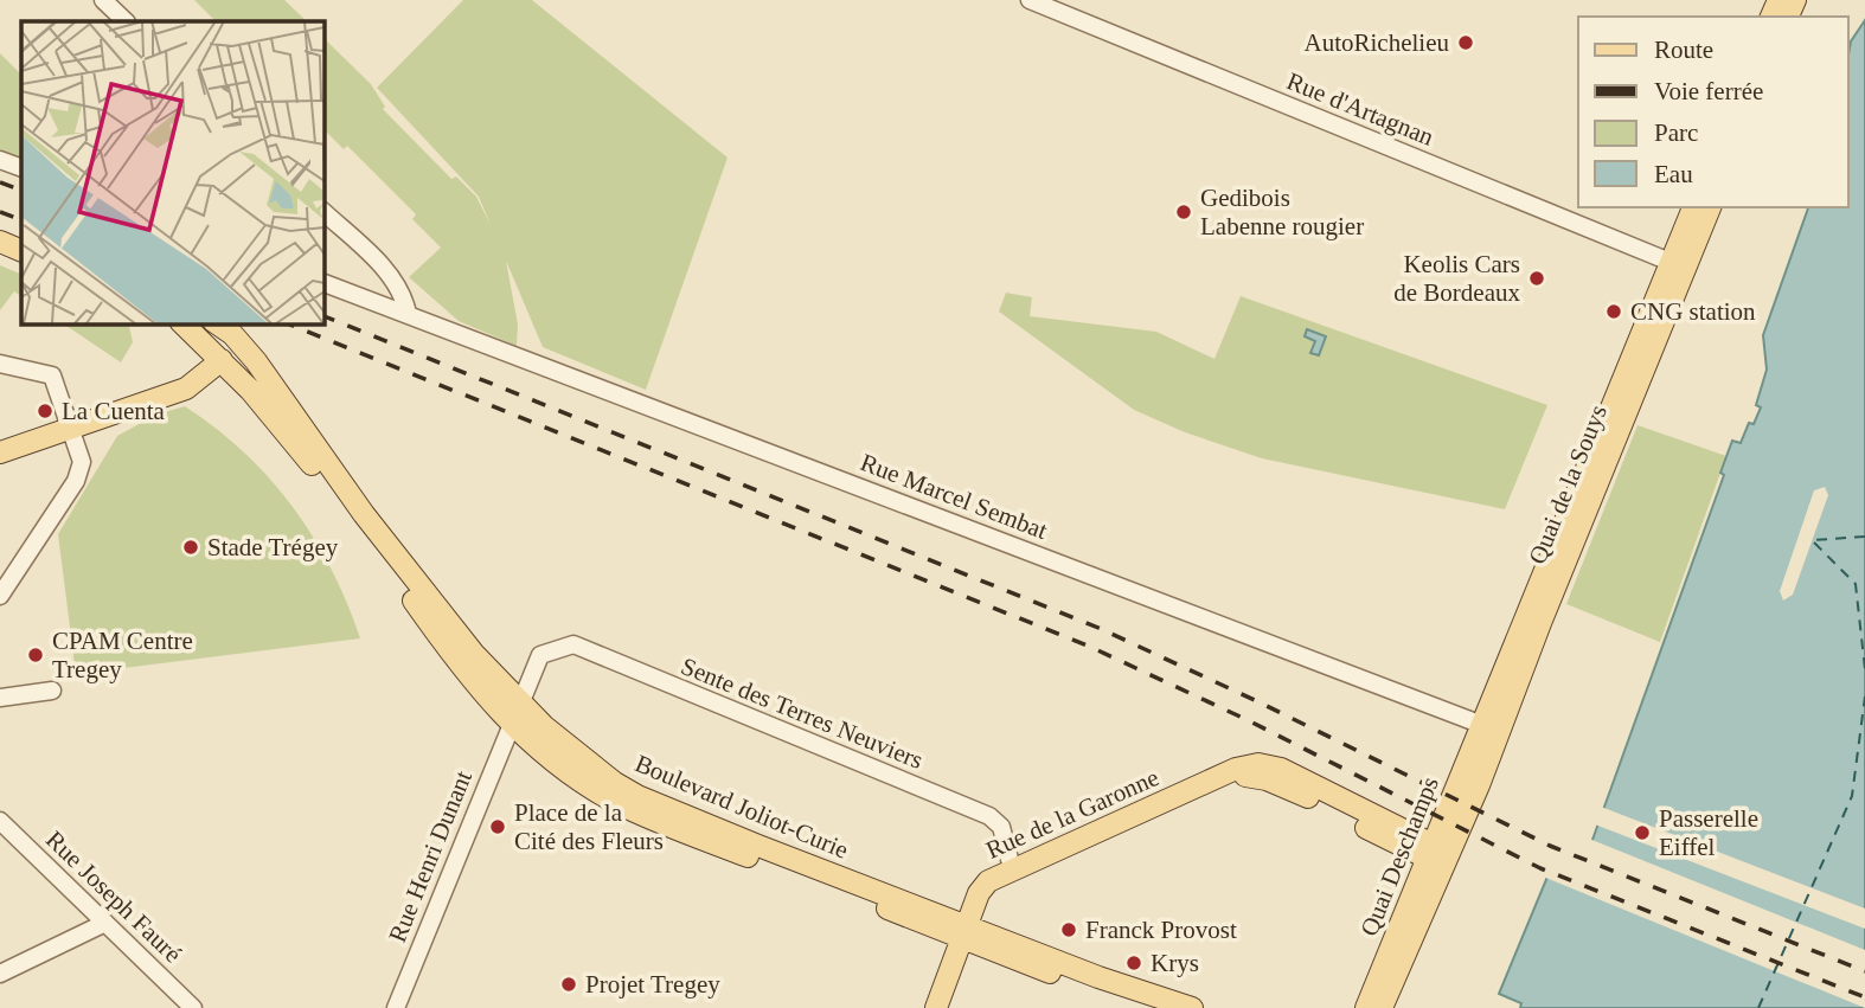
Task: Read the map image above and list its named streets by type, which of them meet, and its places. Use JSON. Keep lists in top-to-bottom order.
{
  "streets": {
    "main road": [
      "Quai de la Souys",
      "Boulevard Joliot-Curie",
      "Rue de la Garonne",
      "Quai Deschamps"
    ],
    "street": [
      "Rue d'Artagnan",
      "Rue Marcel Sembat",
      "Sente des Terres Neuviers",
      "Rue Henri Dunant",
      "Rue Joseph Fauré"
    ]
  },
  "crossings": [
    ["Rue d'Artagnan", "Quai de la Souys"],
    ["Quai de la Souys", "Rue Marcel Sembat"],
    ["Quai de la Souys", "Quai Deschamps"],
    ["Rue Marcel Sembat", "Quai Deschamps"],
    ["Sente des Terres Neuviers", "Rue de la Garonne"],
    ["Sente des Terres Neuviers", "Rue Henri Dunant"],
    ["Boulevard Joliot-Curie", "Rue de la Garonne"],
    ["Boulevard Joliot-Curie", "Rue Henri Dunant"],
    ["Rue de la Garonne", "Quai Deschamps"]
  ],
  "places": [
    "AutoRichelieu",
    "Gedibois Labenne rougier",
    "Keolis Cars de Bordeaux",
    "CNG station",
    "La Cuenta",
    "Stade Trégey",
    "CPAM Centre Tregey",
    "Place de la Cité des Fleurs",
    "Passerelle Eiffel",
    "Franck Provost",
    "Krys",
    "Projet Tregey"
  ],
  "legend": [
    "Route",
    "Voie ferrée",
    "Parc",
    "Eau"
  ]
}
